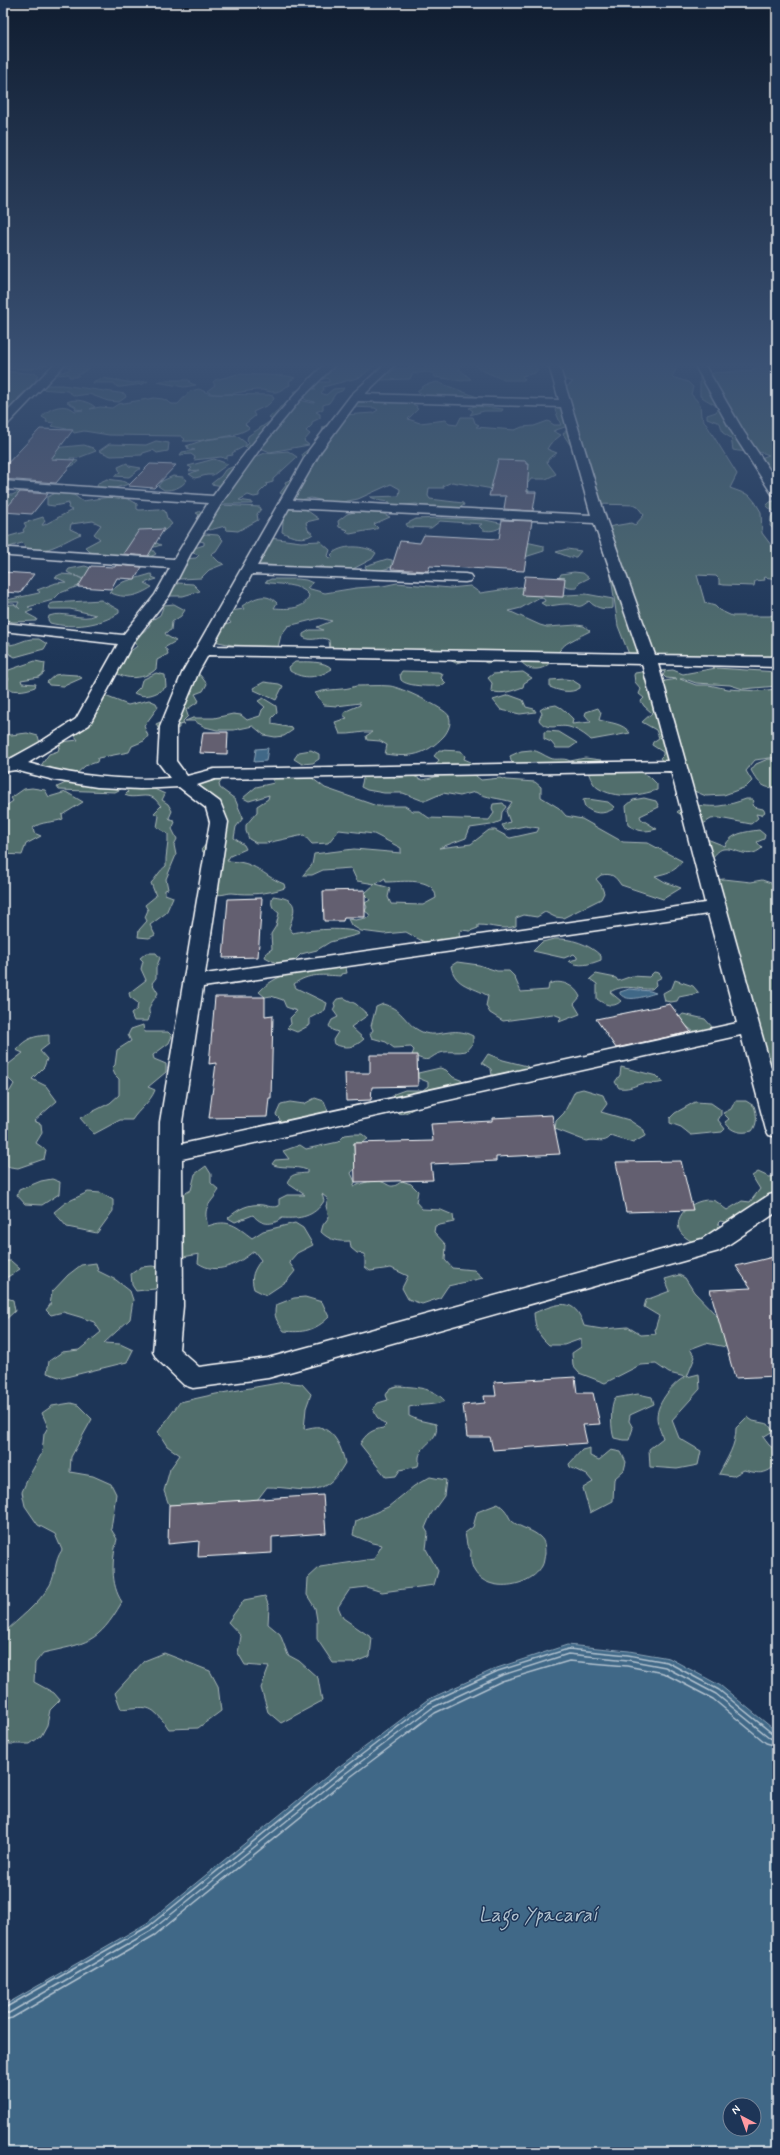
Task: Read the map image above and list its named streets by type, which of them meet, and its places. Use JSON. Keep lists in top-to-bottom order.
{
  "water": ["Lago Ypacaraí"],
  "north": "top left"
}
